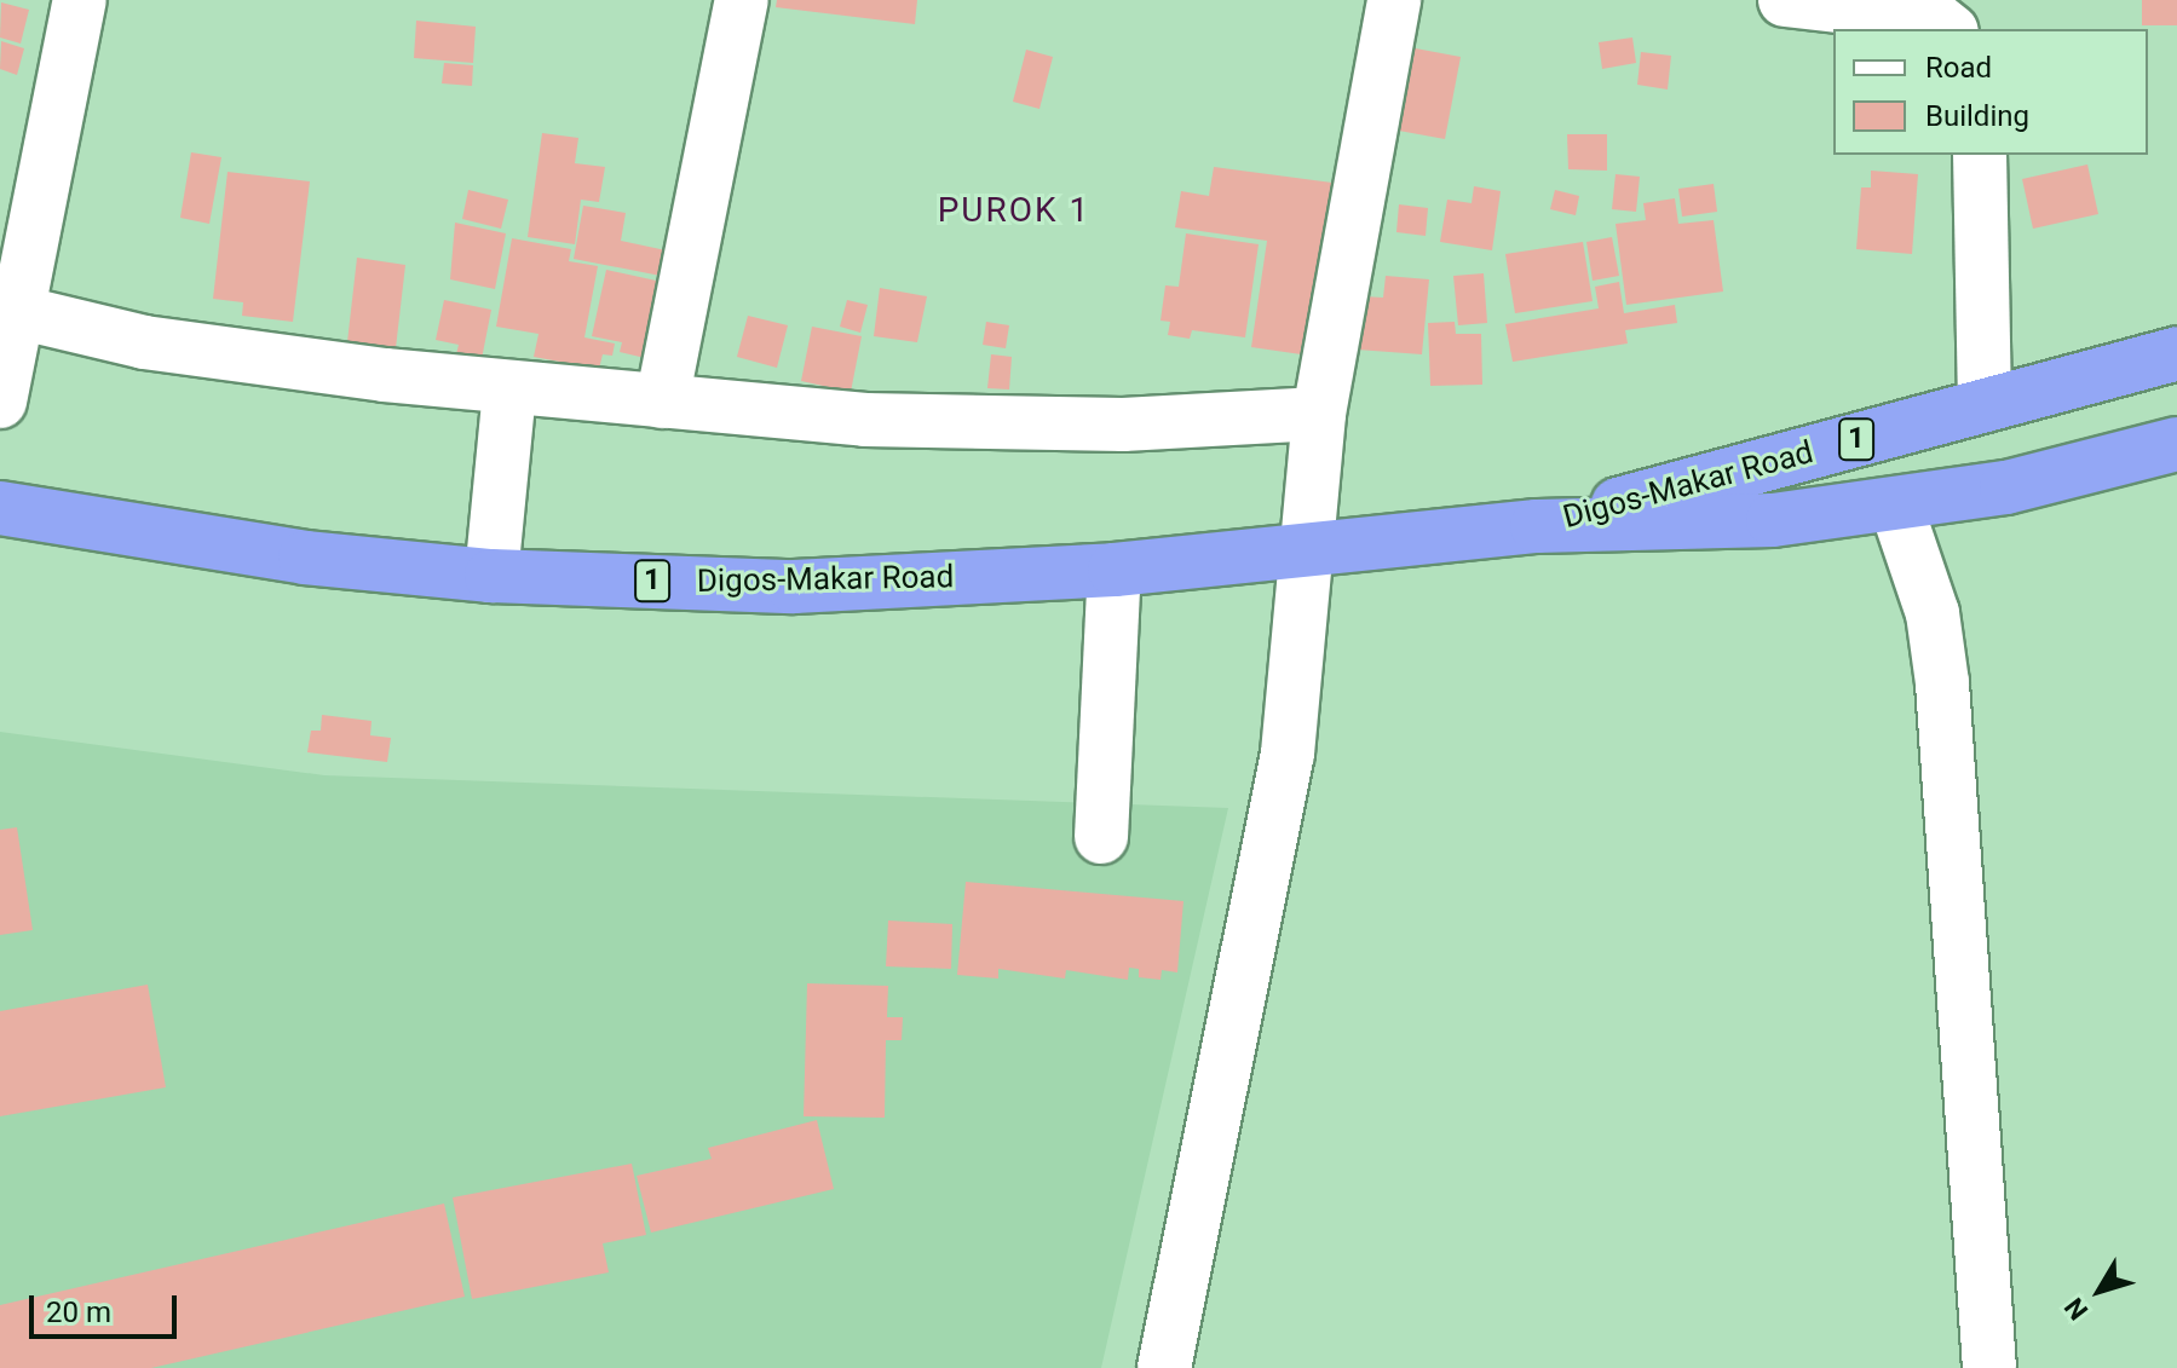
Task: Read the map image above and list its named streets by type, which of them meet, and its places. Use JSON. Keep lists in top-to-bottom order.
{
  "streets": {
    "highway": ["1", "Digos-Makar Road"]
  },
  "districts": ["PUROK 1"],
  "legend": ["Road", "Building"],
  "scale_bar": "20 m",
  "north": "bottom left"
}
